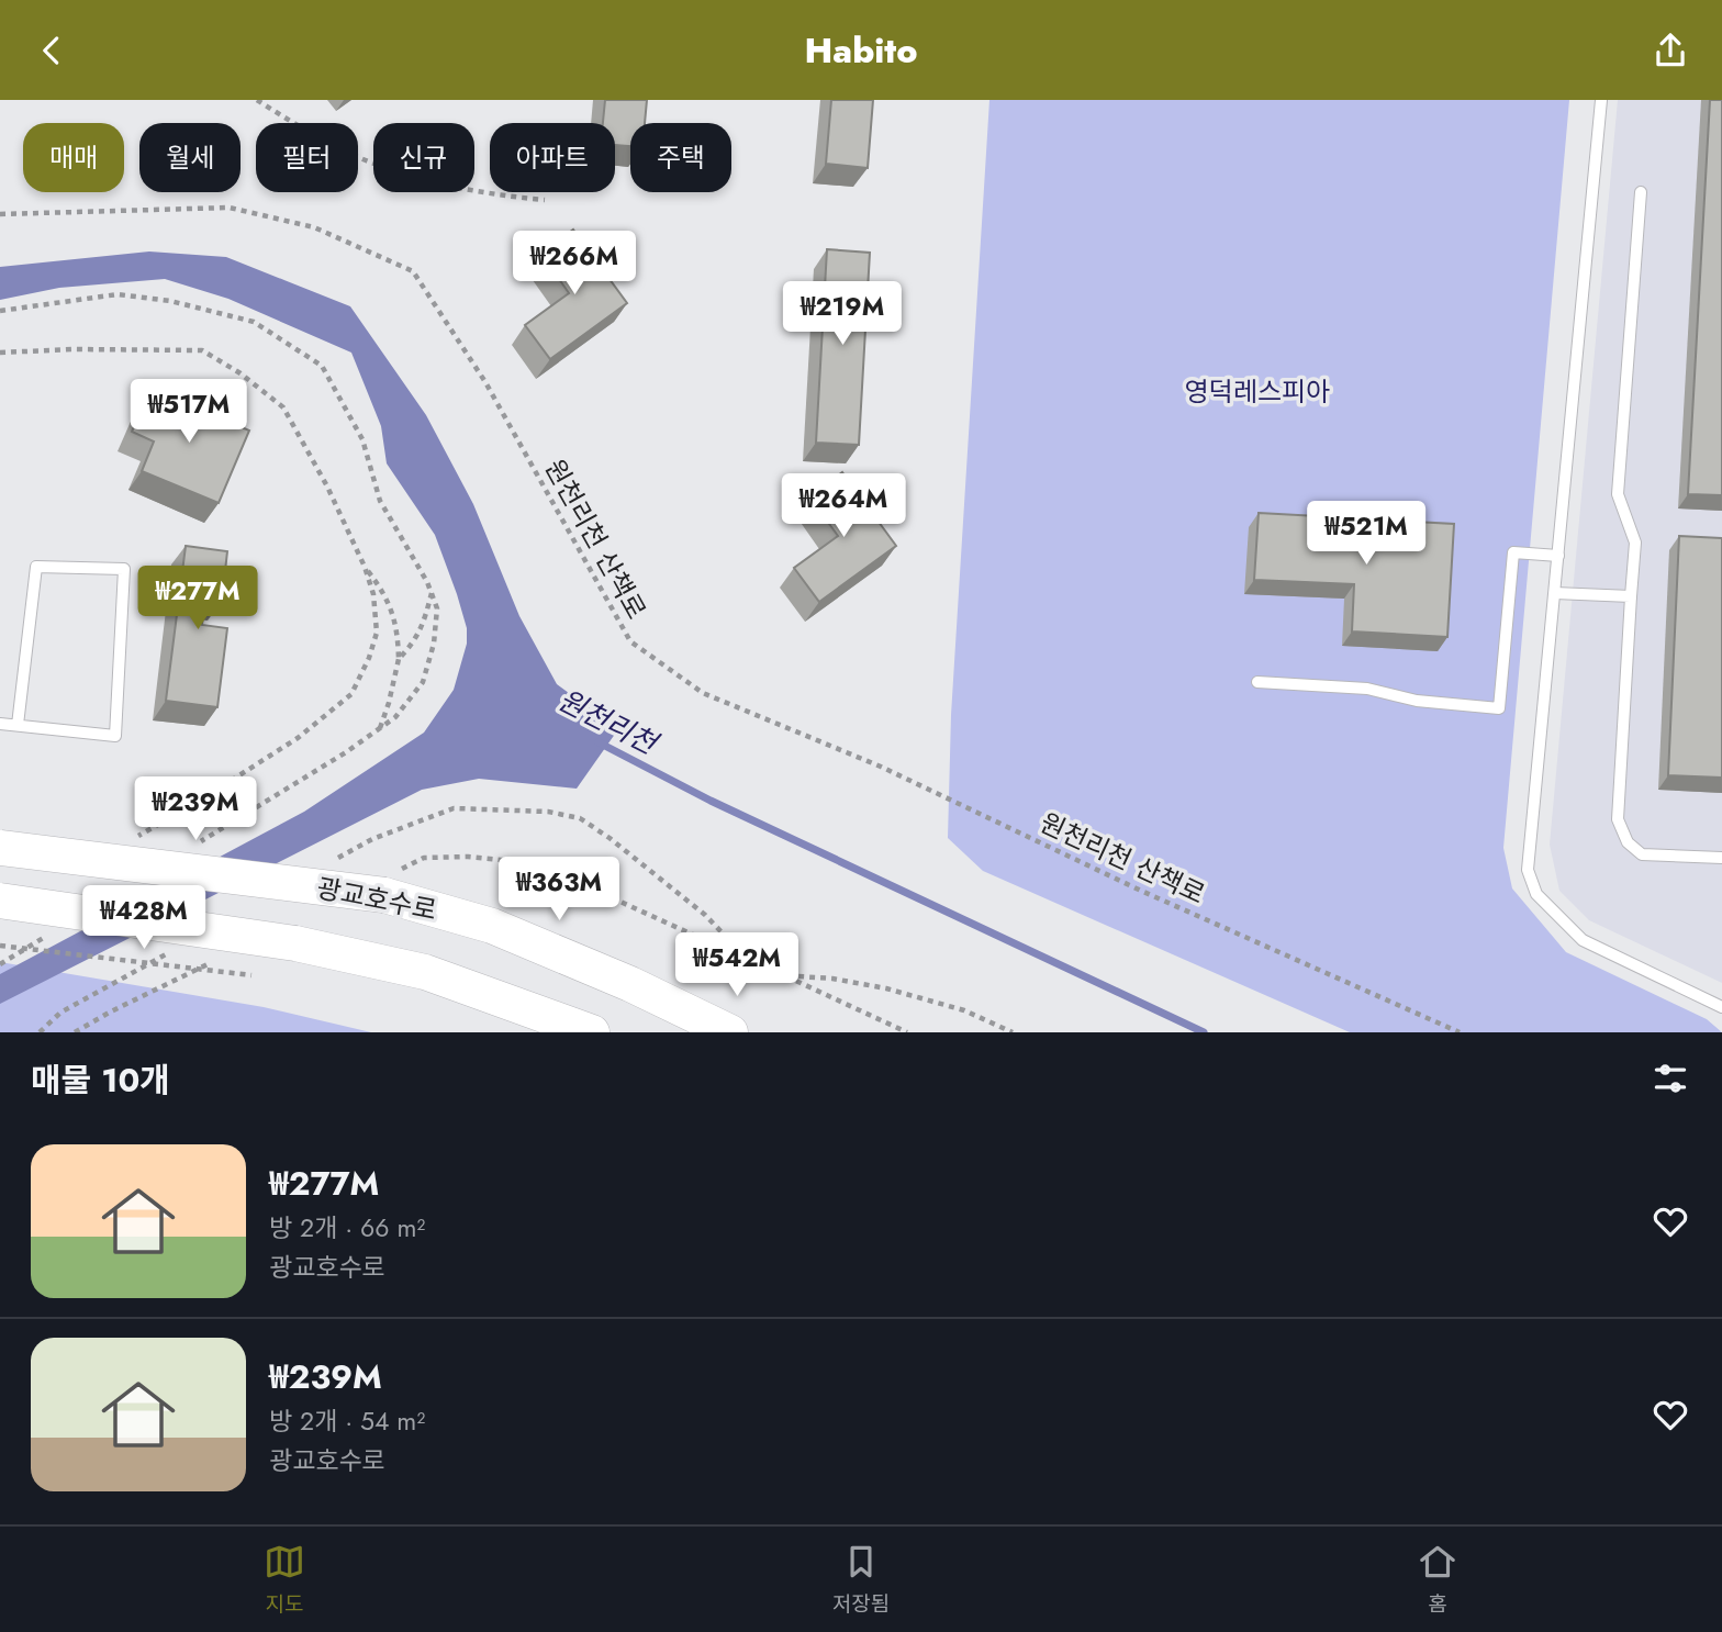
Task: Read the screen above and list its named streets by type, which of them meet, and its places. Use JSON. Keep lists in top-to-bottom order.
{
  "streets": {
    "main road": ["광교호수로"],
    "path": ["원천리천 산책로"]
  },
  "water": ["원천리천"],
  "parks": ["영덕레스피아"],
  "page": {
    "header": "Habito",
    "chip": [
      "매매",
      "월세",
      "필터",
      "신규",
      "아파트",
      "주택"
    ],
    "price": [
      "₩266M",
      "₩219M",
      "₩517M",
      "₩264M",
      "₩521M",
      "₩277M",
      "₩239M",
      "₩363M",
      "₩428M",
      "₩542M"
    ],
    "heading": "매물 10개",
    "list": [
      {
        "name": "₩277M",
        "note": "방 2개 · 66 m² · 광교호수로"
      },
      {
        "name": "₩239M",
        "note": "방 2개 · 54 m² · 광교호수로"
      }
    ],
    "tabs": ["지도", "저장됨", "홈"]
  }
}
